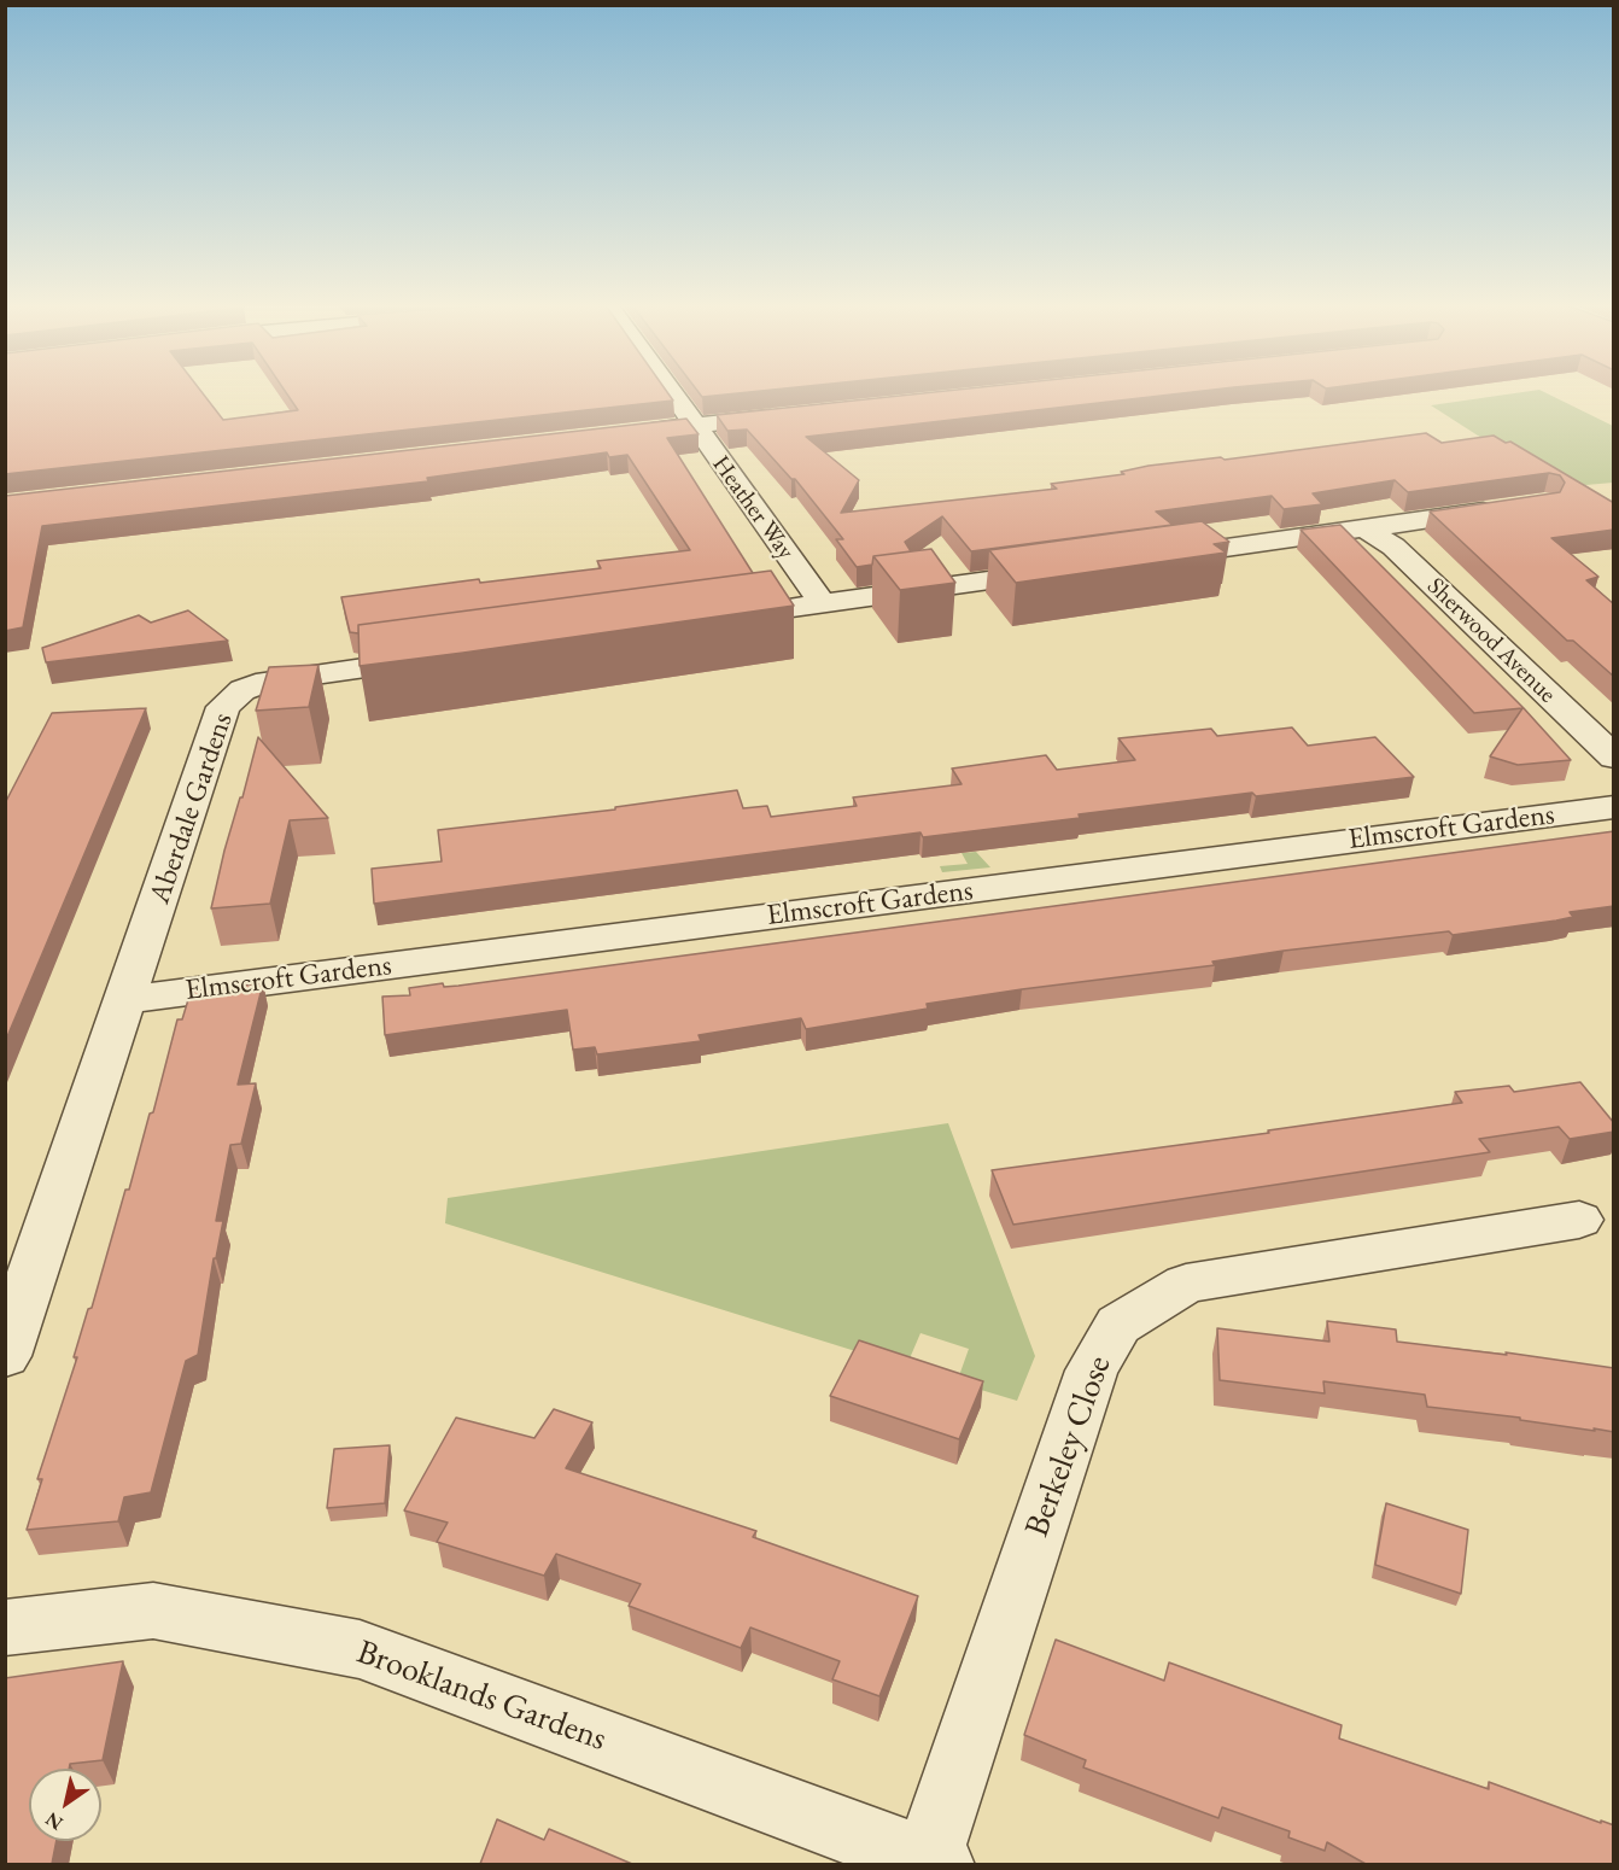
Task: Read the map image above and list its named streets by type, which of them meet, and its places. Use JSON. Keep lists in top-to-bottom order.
{
  "streets": {
    "street": [
      "Heather Way",
      "Sherwood Avenue",
      "Aberdale Gardens",
      "Elmscroft Gardens",
      "Berkeley Close",
      "Brooklands Gardens"
    ]
  },
  "crossings": [
    ["Aberdale Gardens", "Elmscroft Gardens"],
    ["Berkeley Close", "Brooklands Gardens"]
  ],
  "north": "bottom left"
}
